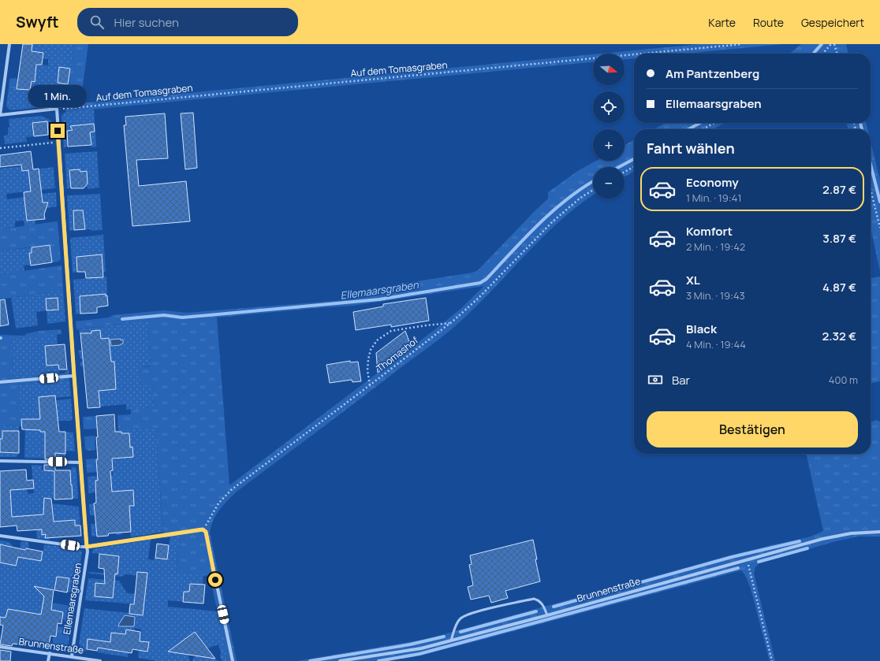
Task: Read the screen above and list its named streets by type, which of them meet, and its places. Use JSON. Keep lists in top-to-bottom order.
{
  "streets": {
    "street": ["Brunnenstraße", "Ellemaarsgraben"],
    "path": ["Auf dem Tomasgraben", "Thomashof"]
  },
  "crossings": [
    ["Auf dem Tomasgraben", "Ellemaarsgraben"],
    ["Brunnenstraße", "Ellemaarsgraben"]
  ],
  "water": ["Ellemaarsgraben"],
  "north": "right",
  "page": {
    "header": "Swyft",
    "search": "Hier suchen",
    "nav": ["Karte", "Route", "Gespeichert"],
    "map_buttons": ["+", "−"],
    "banner": ["Am Pantzenberg", "Ellemaarsgraben"],
    "bubble": "1 Min.",
    "heading": "Fahrt wählen",
    "list": [
      {
        "name": "Economy",
        "note": "1 Min. · 19:41",
        "value": "2.87 €"
      },
      {
        "name": "Komfort",
        "note": "2 Min. · 19:42",
        "value": "3.87 €"
      },
      {
        "name": "XL",
        "note": "3 Min. · 19:43",
        "value": "4.87 €"
      },
      {
        "name": "Black",
        "note": "4 Min. · 19:44",
        "value": "2.32 €"
      }
    ],
    "pay": ["Bar", "400 m"],
    "buttons": "Bestätigen"
  }
}
